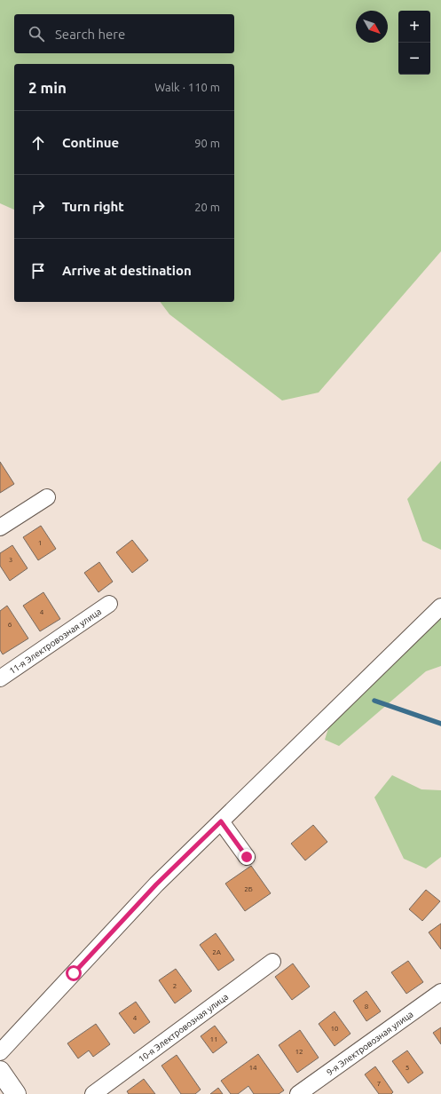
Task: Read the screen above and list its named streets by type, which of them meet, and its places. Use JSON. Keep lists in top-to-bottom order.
{
  "streets": {
    "street": ["11-я Электровозная улица", "10-я Электровозная улица", "9-я Электровозная улица"]
  },
  "house_numbers": [
    "1",
    "3",
    "4",
    "6",
    "2Б",
    "2А",
    "2",
    "8",
    "4",
    "10",
    "11",
    "12",
    "14",
    "5",
    "7"
  ],
  "north": "bottom right",
  "page": {
    "map_buttons": ["+", "−"],
    "search": "Search here",
    "heading": ["2 min", "Walk · 110 m"],
    "list": [
      ["Continue", "90 m"],
      ["Turn right", "20 m"],
      "Arrive at destination"
    ]
  }
}
